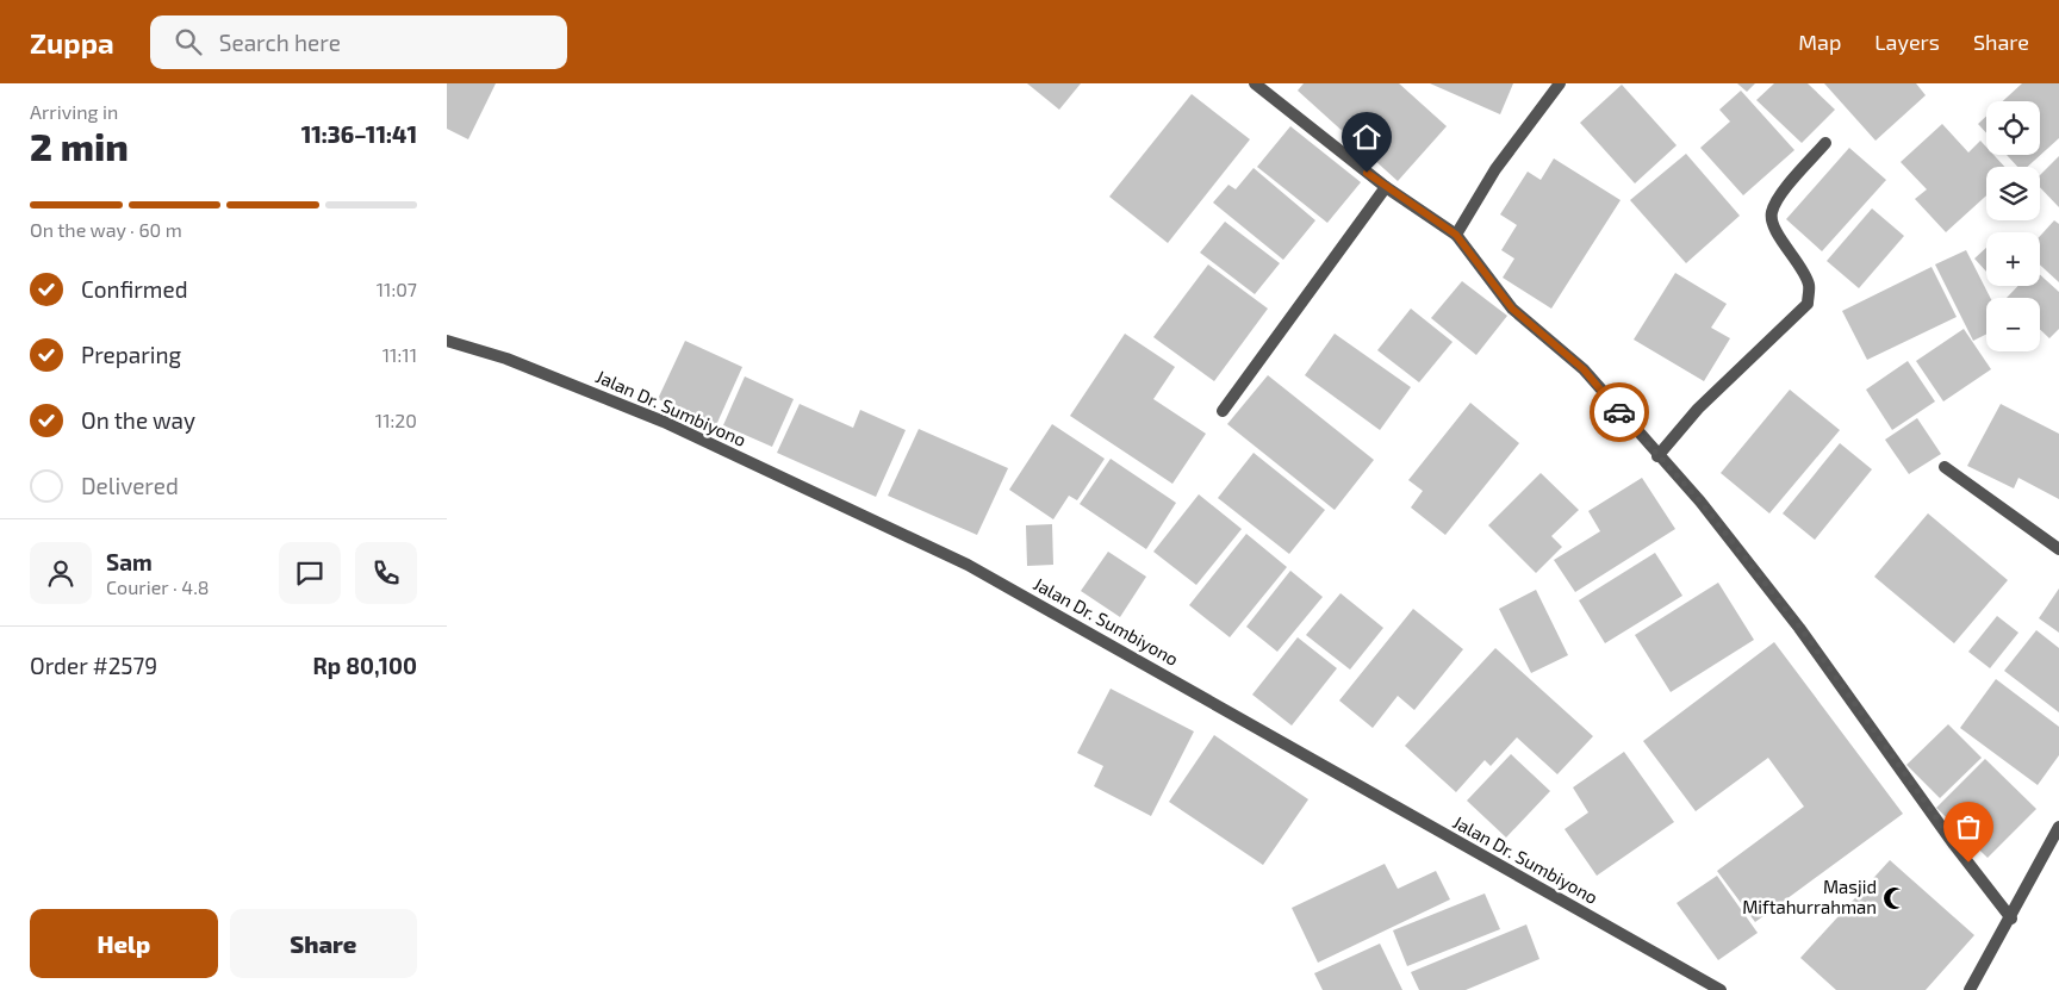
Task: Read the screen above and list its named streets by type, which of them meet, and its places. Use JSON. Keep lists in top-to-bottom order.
{
  "streets": {
    "street": ["Jalan Dr. Sumbiyono"]
  },
  "places": {
    "mosque": ["Masjid Miftahurrahman"]
  },
  "page": {
    "header": "Zuppa",
    "search": "Search here",
    "nav": ["Map", "Layers", "Share"],
    "heading": ["2 min", "Arriving in", "11:36–11:41"],
    "panel": [
      "Sam",
      "Courier · 4.8",
      "Order #2579",
      "Rp 80,100"
    ],
    "map_buttons": ["+", "−"],
    "bar": "On the way · 60 m",
    "list": [
      ["Confirmed", "11:07"],
      ["Preparing", "11:11"],
      ["On the way", "11:20"],
      "Delivered"
    ],
    "buttons": ["Help", "Share"]
  }
}
